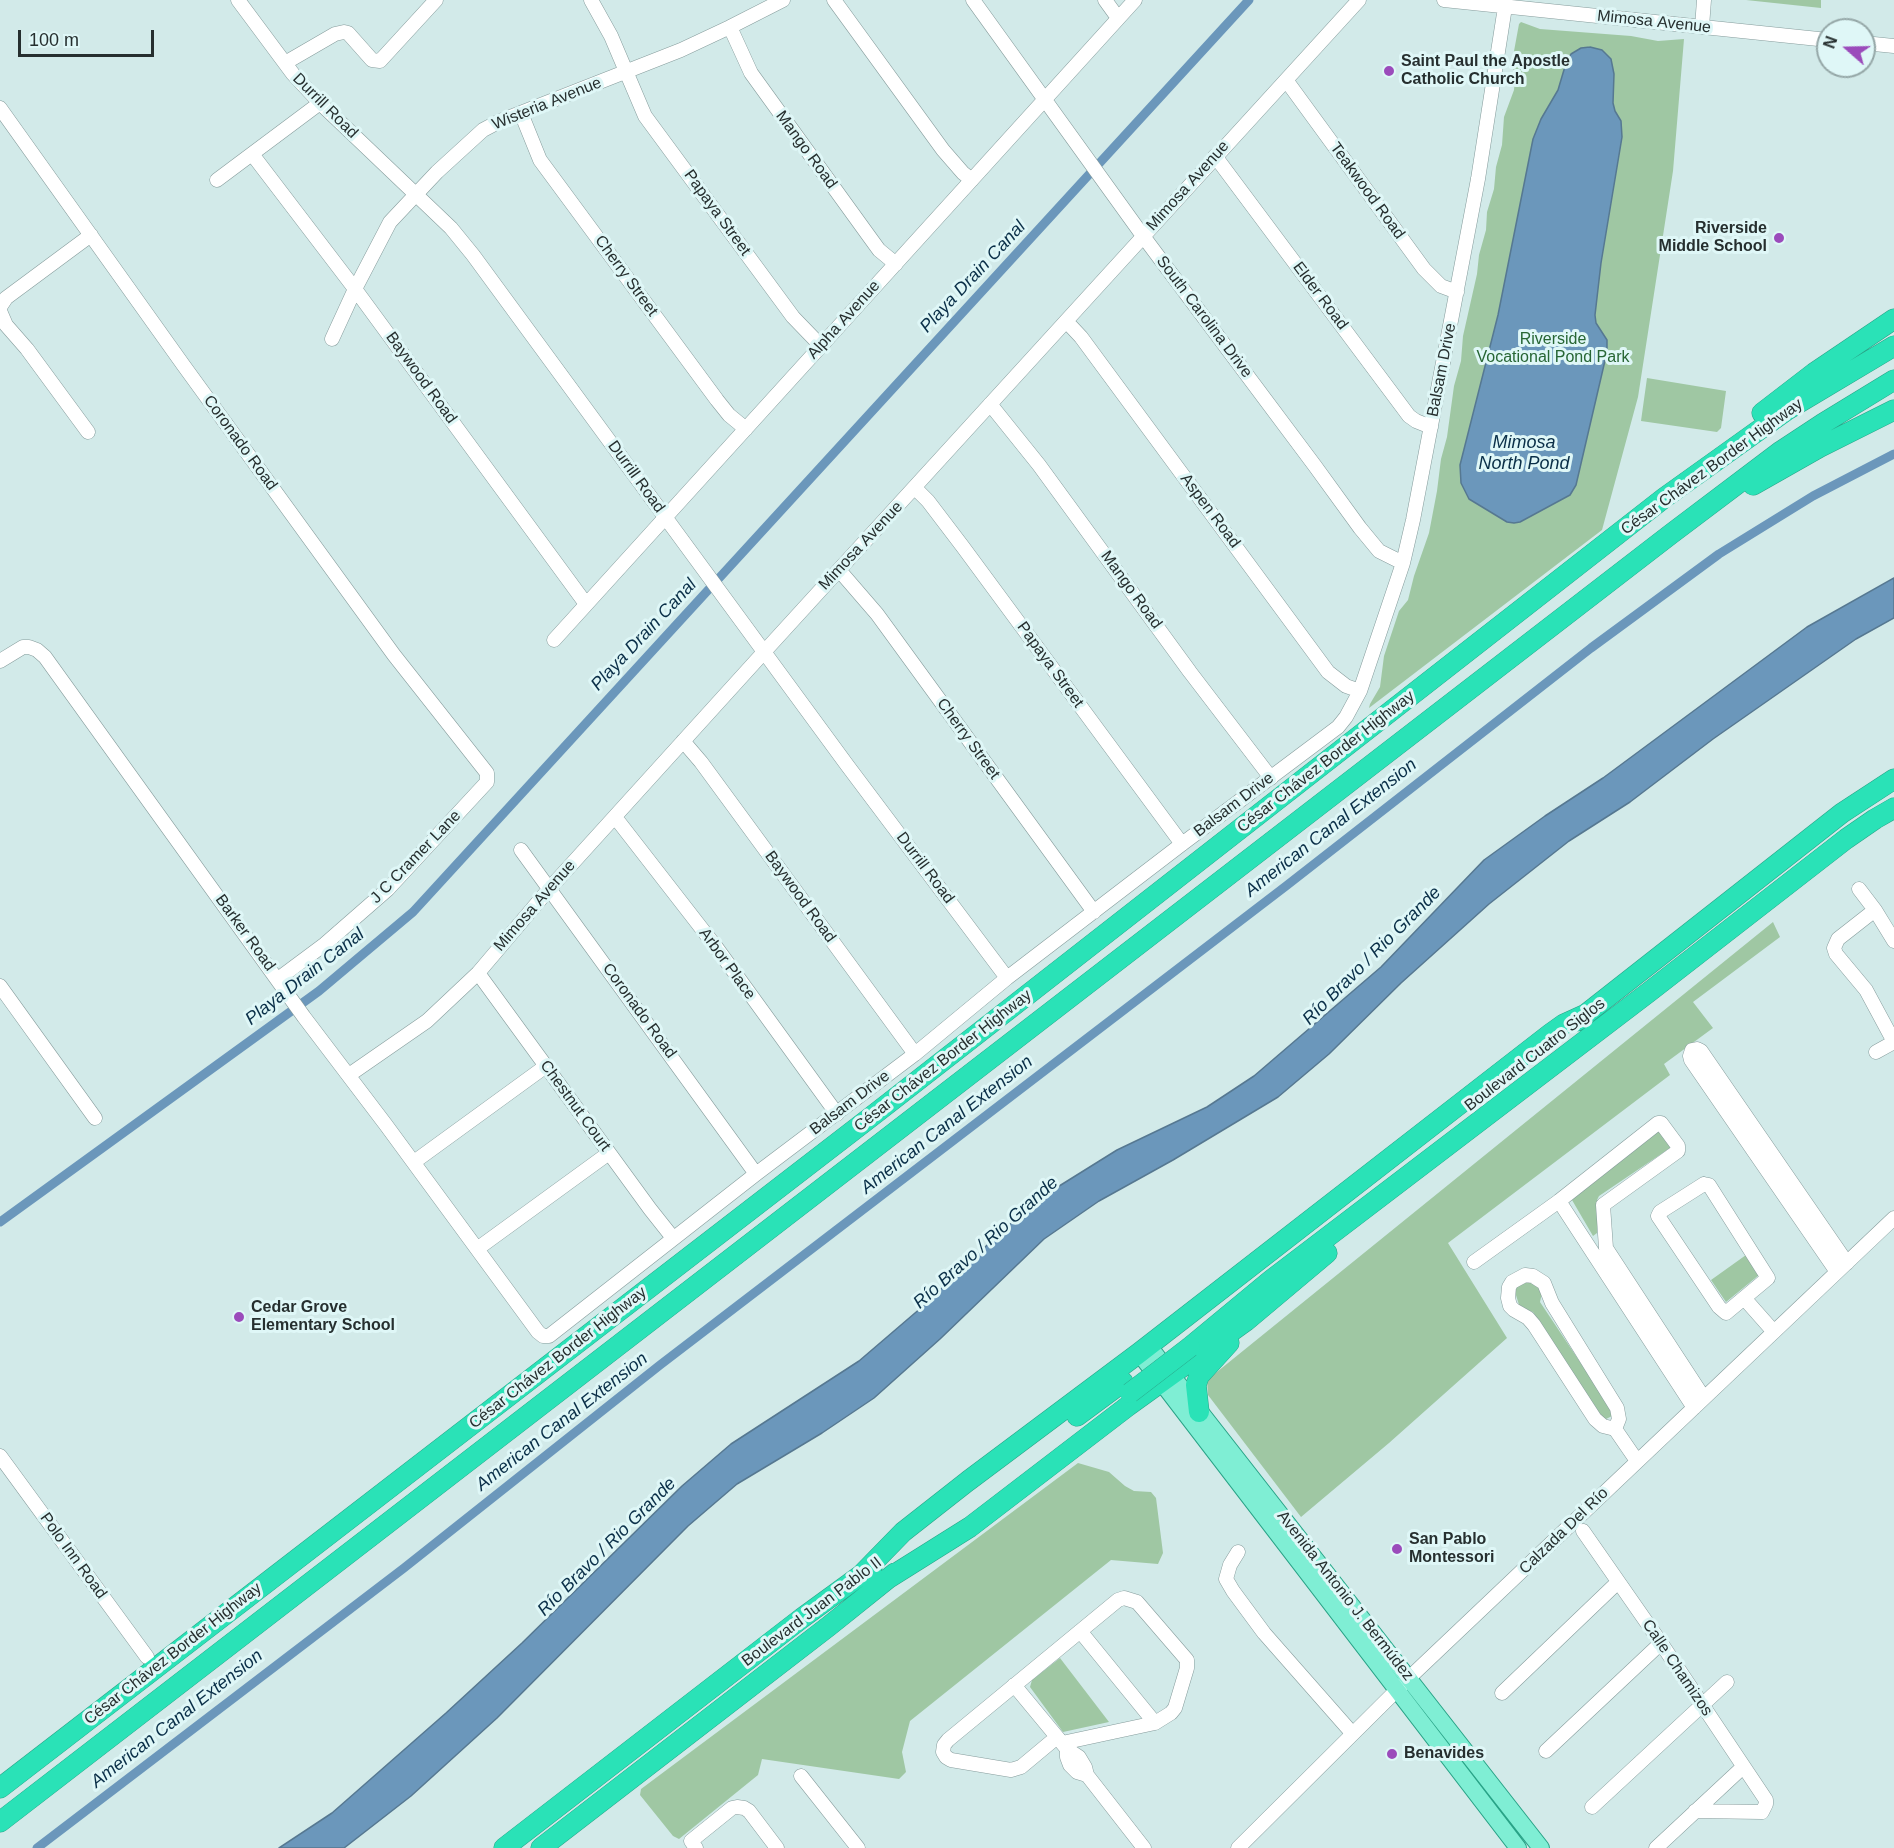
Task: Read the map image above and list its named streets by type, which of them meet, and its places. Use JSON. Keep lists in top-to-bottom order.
{
  "streets": {
    "highway": ["César Chávez Border Highway", "Boulevard Cuatro Siglos", "Boulevard Juan Pablo II"],
    "main road": ["Avenida Antonio J. Bermúdez"],
    "street": [
      "Mimosa Avenue",
      "Wisteria Avenue",
      "Durrill Road",
      "Mango Road",
      "Teakwood Road",
      "Papaya Street",
      "Cherry Street",
      "Elder Road",
      "South Carolina Drive",
      "Alpha Avenue",
      "Balsam Drive",
      "Baywood Road",
      "Coronado Road",
      "Aspen Road",
      "J C Cramer Lane",
      "Barker Road",
      "Arbor Place",
      "Chestnut Court",
      "Calzada Del Río",
      "Polo Inn Road",
      "Calle Chamizos"
    ]
  },
  "crossings": [
    ["Mimosa Avenue", "Durrill Road"],
    ["Mimosa Avenue", "Mango Road"],
    ["Mimosa Avenue", "Teakwood Road"],
    ["Mimosa Avenue", "Papaya Street"],
    ["Mimosa Avenue", "Cherry Street"],
    ["Mimosa Avenue", "Elder Road"],
    ["Mimosa Avenue", "South Carolina Drive"],
    ["Mimosa Avenue", "Balsam Drive"],
    ["Mimosa Avenue", "Baywood Road"],
    ["Mimosa Avenue", "Coronado Road"],
    ["Mimosa Avenue", "Aspen Road"],
    ["Mimosa Avenue", "Barker Road"],
    ["Mimosa Avenue", "Arbor Place"],
    ["Mimosa Avenue", "Chestnut Court"],
    ["Wisteria Avenue", "Durrill Road"],
    ["Wisteria Avenue", "Mango Road"],
    ["Wisteria Avenue", "Papaya Street"],
    ["Wisteria Avenue", "Cherry Street"],
    ["Wisteria Avenue", "Baywood Road"],
    ["Durrill Road", "Alpha Avenue"],
    ["Durrill Road", "Balsam Drive"],
    ["Mango Road", "Alpha Avenue"],
    ["Mango Road", "Balsam Drive"],
    ["Teakwood Road", "Balsam Drive"],
    ["Papaya Street", "Alpha Avenue"],
    ["Papaya Street", "Balsam Drive"],
    ["Cherry Street", "Alpha Avenue"],
    ["Cherry Street", "Balsam Drive"],
    ["Elder Road", "Balsam Drive"],
    ["South Carolina Drive", "Alpha Avenue"],
    ["South Carolina Drive", "Balsam Drive"],
    ["Alpha Avenue", "Baywood Road"],
    ["Balsam Drive", "Baywood Road"],
    ["Balsam Drive", "Coronado Road"],
    ["Balsam Drive", "Aspen Road"],
    ["Balsam Drive", "Barker Road"],
    ["Balsam Drive", "Arbor Place"],
    ["Balsam Drive", "Chestnut Court"],
    ["Coronado Road", "J C Cramer Lane"],
    ["J C Cramer Lane", "Barker Road"],
    ["Calzada Del Río", "Avenida Antonio J. Bermúdez"]
  ],
  "water": [
    "Playa Drain Canal",
    "Mimosa North Pond",
    "American Canal Extension",
    "Río Bravo / Rio Grande"
  ],
  "parks": ["Riverside Vocational Pond Park"],
  "places": [
    "Saint Paul the Apostle Catholic Church",
    "Riverside Middle School",
    "Cedar Grove Elementary School",
    "San Pablo Montessori",
    "Benavides"
  ],
  "scale_bar": "100 m",
  "north": "left"
}
